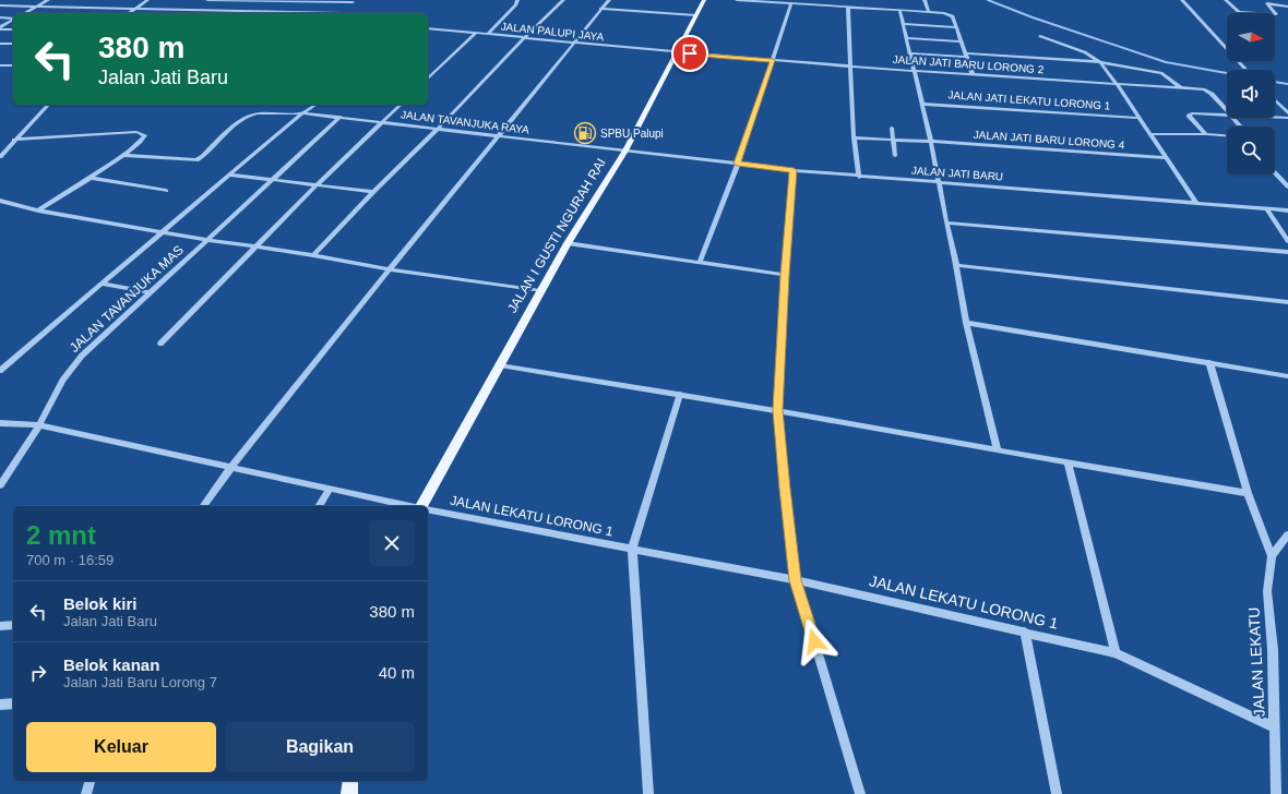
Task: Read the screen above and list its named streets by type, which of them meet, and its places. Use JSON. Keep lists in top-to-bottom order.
{
  "streets": {
    "main road": ["JALAN I GUSTI NGURAH RAI"],
    "street": [
      "JALAN PALUPI JAYA",
      "JALAN JATI BARU LORONG 2",
      "JALAN JATI LEKATU LORONG 1",
      "JALAN TAVANJUKA RAYA",
      "JALAN JATI BARU LORONG 4",
      "JALAN JATI BARU",
      "JALAN TAVANJUKA MAS",
      "JALAN LEKATU LORONG 1",
      "JALAN LEKATU"
    ]
  },
  "crossings": [
    ["JALAN PALUPI JAYA", "JALAN JATI BARU LORONG 2"],
    ["JALAN PALUPI JAYA", "JALAN I GUSTI NGURAH RAI"],
    ["JALAN JATI BARU LORONG 2", "JALAN I GUSTI NGURAH RAI"],
    ["JALAN TAVANJUKA RAYA", "JALAN JATI BARU"],
    ["JALAN TAVANJUKA RAYA", "JALAN I GUSTI NGURAH RAI"],
    ["JALAN TAVANJUKA RAYA", "JALAN TAVANJUKA MAS"],
    ["JALAN JATI BARU", "JALAN I GUSTI NGURAH RAI"],
    ["JALAN I GUSTI NGURAH RAI", "JALAN TAVANJUKA MAS"],
    ["JALAN LEKATU LORONG 1", "JALAN LEKATU"]
  ],
  "places": {
    "fuel station": ["SPBU Palupi"]
  },
  "north": "right",
  "page": {
    "turn": ["380 m", "Jalan Jati Baru"],
    "heading": ["2 mnt", "700 m · 16:59"],
    "list": [
      {
        "name": "Belok kiri",
        "note": "Jalan Jati Baru",
        "value": "380 m"
      },
      {
        "name": "Belok kanan",
        "note": "Jalan Jati Baru Lorong 7",
        "value": "40 m"
      }
    ],
    "buttons": ["Keluar", "Bagikan"]
  }
}
